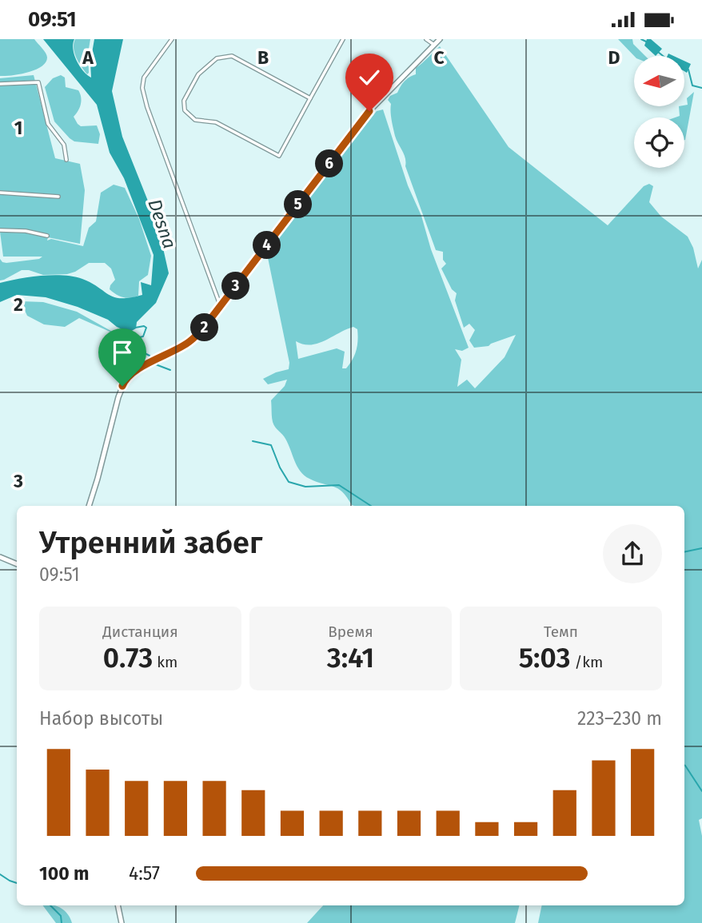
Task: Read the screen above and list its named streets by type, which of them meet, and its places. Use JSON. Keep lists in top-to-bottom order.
{
  "water": ["Desna"],
  "north": "left",
  "page": {
    "status": "09:51",
    "pins": [
      "6",
      "5",
      "4",
      "3",
      "2"
    ],
    "heading": ["Утренний забег", "09:51"],
    "stats": [
      ["Дистанция", "0.73 km"],
      ["Время", "3:41"],
      ["Темп", "5:03 /km"]
    ],
    "chart": ["Набор высоты", "223–230 m"],
    "list": [
      {
        "name": "100 m",
        "note": "4:57"
      }
    ]
  },
  "grid": {
    "columns": [
      "A",
      "B",
      "C",
      "D"
    ],
    "rows": ["1", "2", "3"]
  }
}
